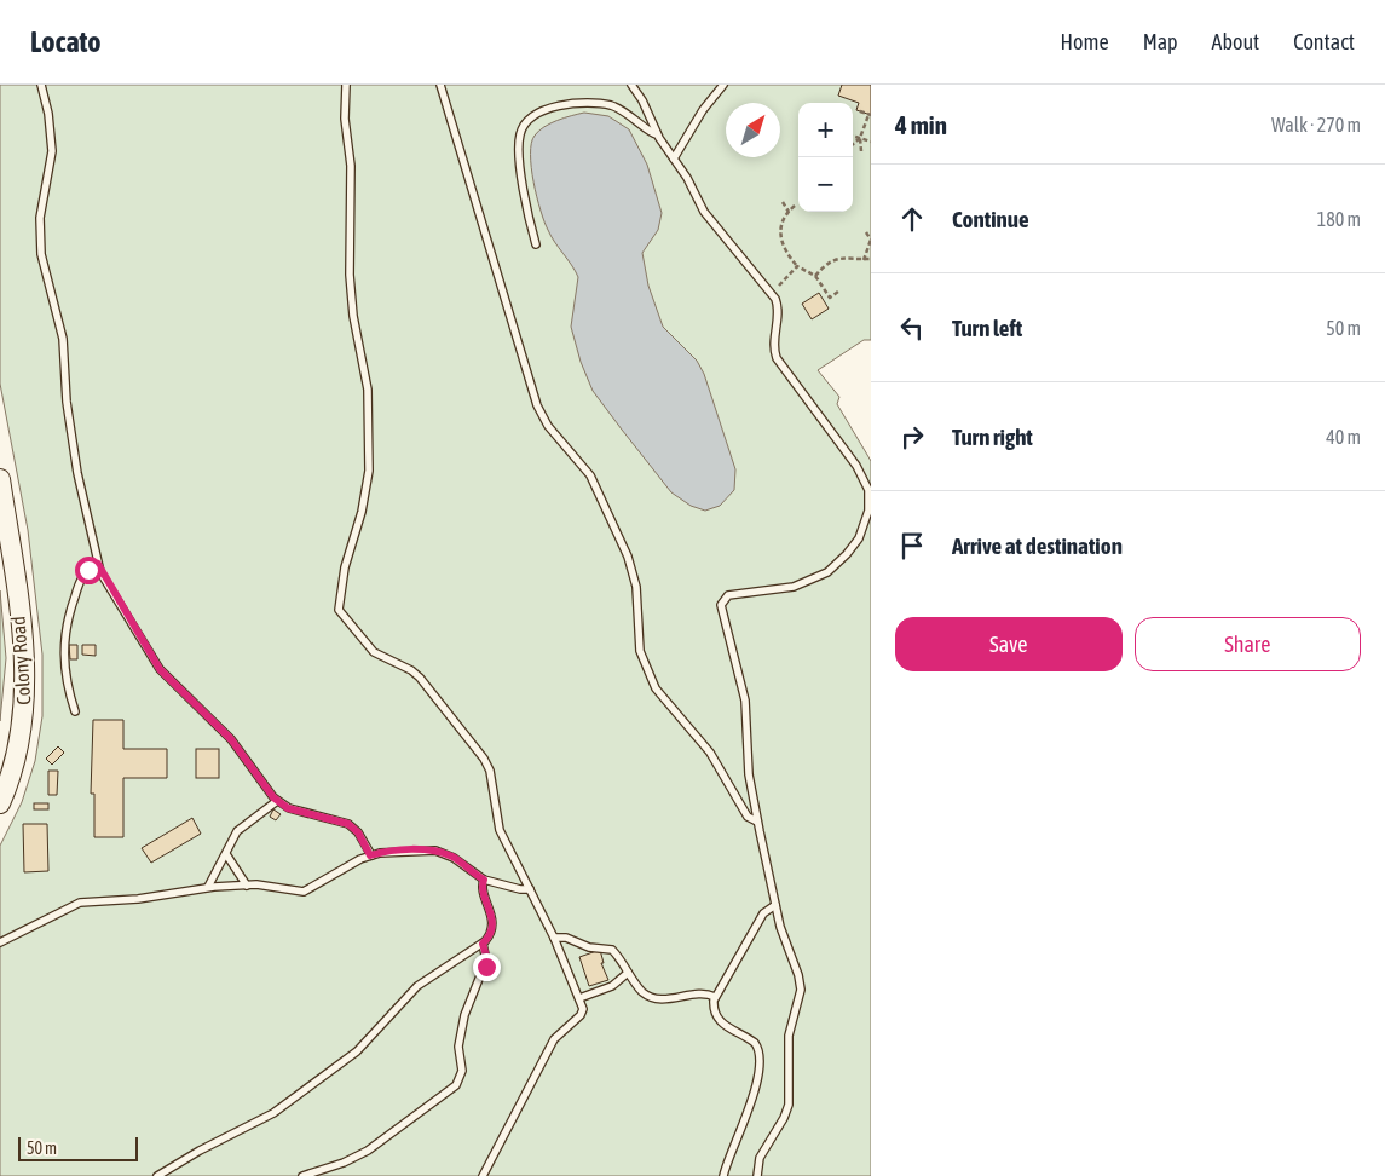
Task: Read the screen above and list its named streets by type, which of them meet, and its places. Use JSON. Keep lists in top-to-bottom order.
{
  "streets": {
    "street": ["Colony Road"]
  },
  "scale_bar": "50 m",
  "north": "top right",
  "page": {
    "header": "Locato",
    "nav": [
      "Home",
      "Map",
      "About",
      "Contact"
    ],
    "heading": ["4 min", "Walk · 270 m"],
    "map_buttons": ["+", "−"],
    "list": [
      ["Continue", "180 m"],
      ["Turn left", "50 m"],
      ["Turn right", "40 m"],
      "Arrive at destination"
    ],
    "buttons": ["Save", "Share"],
    "scale": "50 m"
  }
}
